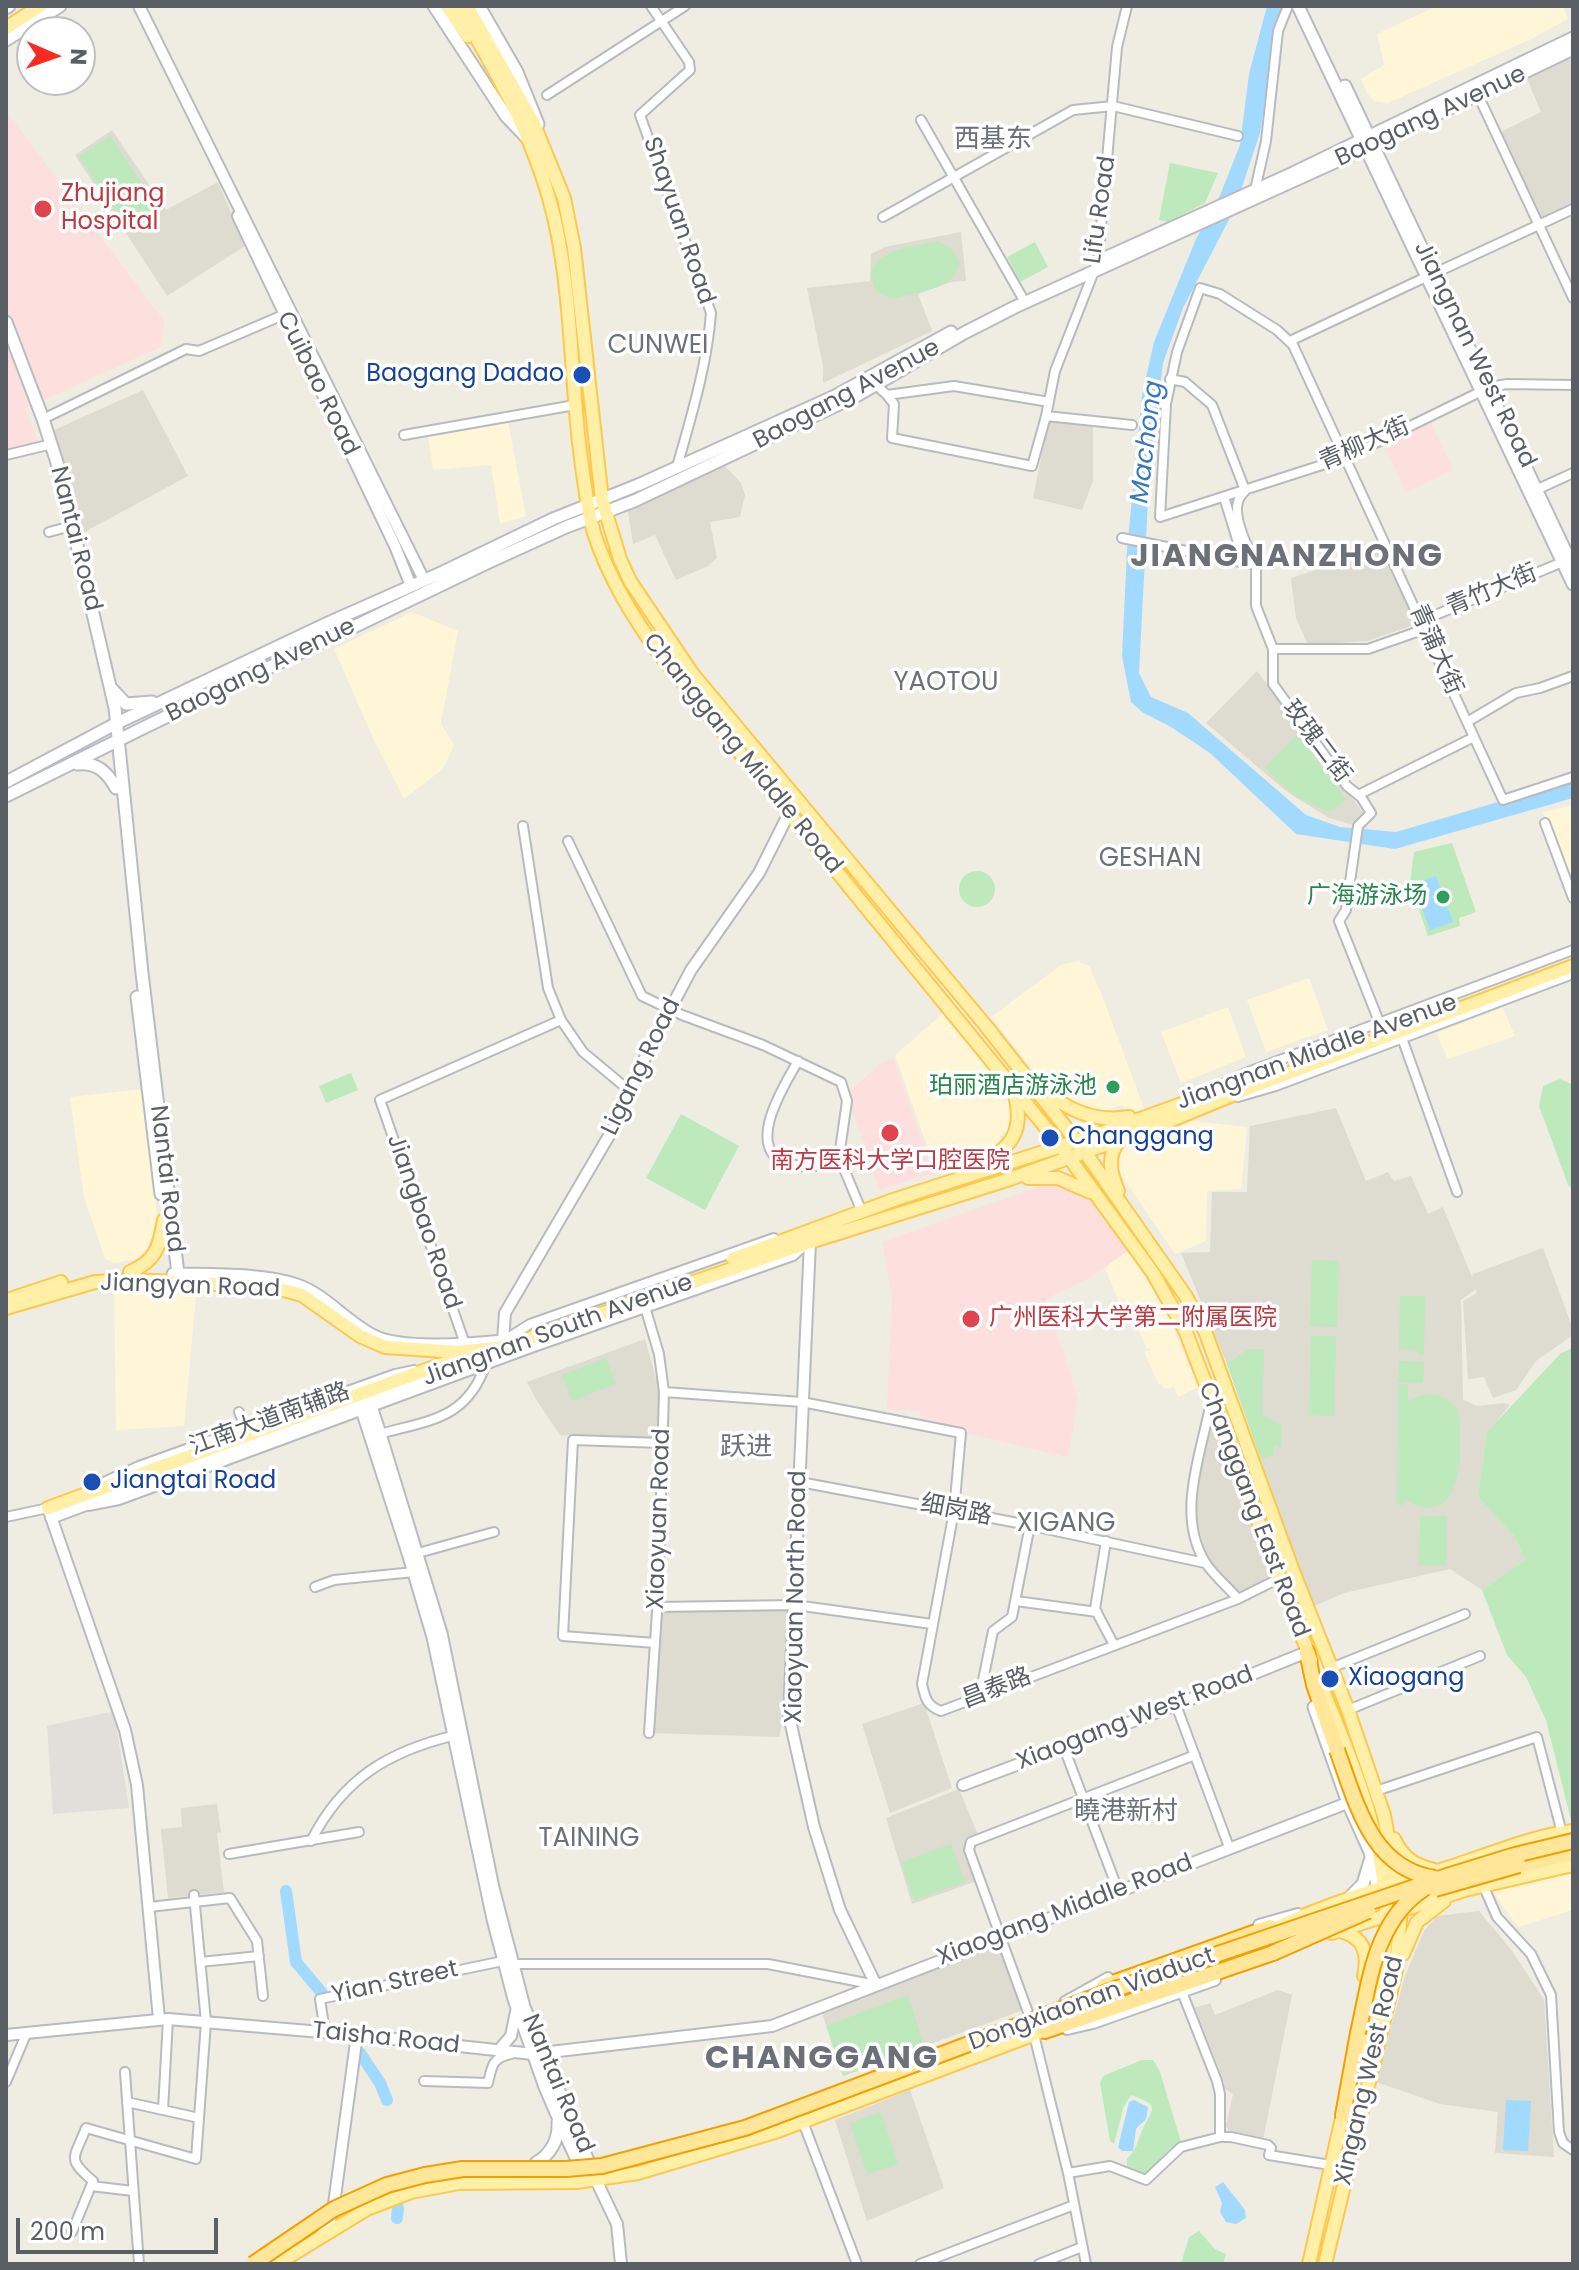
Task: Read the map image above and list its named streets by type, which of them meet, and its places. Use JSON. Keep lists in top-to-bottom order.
{
  "streets": {
    "highway": ["Dongxiaonan Viaduct"],
    "main road": [
      "Baogang Avenue",
      "Jiangnan West Road",
      "Nantai Road",
      "Changgang Middle Road",
      "Jiangnan Middle Avenue",
      "Jiangyan Road",
      "Jiangnan South Avenue",
      "Changgang East Road",
      "Xingang West Road"
    ],
    "street": [
      "Lifu Road",
      "Shayuan Road",
      "Cuibao Road",
      "青柳大街",
      "青竹大街",
      "青蒲大街",
      "玫瑰二街",
      "Ligang Road",
      "Jiangbao Road",
      "江南大道南辅路",
      "细岗路",
      "Xiaoyuan Road",
      "Xiaoyuan North Road",
      "昌泰路",
      "Xiaogang West Road",
      "Xiaogang Middle Road",
      "Yian Street",
      "Taisha Road"
    ]
  },
  "crossings": [
    ["Baogang Avenue", "Lifu Road"],
    ["Baogang Avenue", "Shayuan Road"],
    ["Baogang Avenue", "Jiangnan West Road"],
    ["Baogang Avenue", "Cuibao Road"],
    ["Baogang Avenue", "Nantai Road"],
    ["Baogang Avenue", "Changgang Middle Road"],
    ["Jiangnan West Road", "青柳大街"],
    ["Jiangnan West Road", "青竹大街"],
    ["青柳大街", "青蒲大街"],
    ["Nantai Road", "Jiangyan Road"],
    ["Nantai Road", "Jiangnan South Avenue"],
    ["Nantai Road", "江南大道南辅路"],
    ["Nantai Road", "Yian Street"],
    ["Nantai Road", "Taisha Road"],
    ["青竹大街", "青蒲大街"],
    ["青竹大街", "玫瑰二街"],
    ["玫瑰二街", "Jiangnan Middle Avenue"],
    ["Changgang Middle Road", "Jiangnan Middle Avenue"],
    ["Changgang Middle Road", "Ligang Road"],
    ["Changgang Middle Road", "Jiangnan South Avenue"],
    ["Changgang Middle Road", "Changgang East Road"],
    ["Jiangnan Middle Avenue", "Jiangnan South Avenue"],
    ["Jiangnan Middle Avenue", "Changgang East Road"],
    ["Ligang Road", "Jiangyan Road"],
    ["Ligang Road", "Jiangnan South Avenue"],
    ["Ligang Road", "江南大道南辅路"],
    ["Jiangbao Road", "Jiangyan Road"],
    ["Jiangbao Road", "Jiangnan South Avenue"],
    ["Jiangyan Road", "Jiangnan South Avenue"],
    ["Jiangyan Road", "江南大道南辅路"],
    ["Jiangnan South Avenue", "江南大道南辅路"],
    ["Jiangnan South Avenue", "Changgang East Road"],
    ["Jiangnan South Avenue", "Xiaoyuan North Road"],
    ["Changgang East Road", "昌泰路"],
    ["Changgang East Road", "Xiaogang West Road"],
    ["Changgang East Road", "Xiaogang Middle Road"],
    ["Changgang East Road", "Dongxiaonan Viaduct"],
    ["Changgang East Road", "Xingang West Road"],
    ["细岗路", "Xiaoyuan North Road"],
    ["细岗路", "昌泰路"],
    ["Xiaoyuan North Road", "昌泰路"],
    ["Xiaoyuan North Road", "Xiaogang Middle Road"],
    ["Xiaogang Middle Road", "Taisha Road"],
    ["Yian Street", "Taisha Road"],
    ["Dongxiaonan Viaduct", "Xingang West Road"]
  ],
  "districts": [
    "西基东",
    "CUNWEI",
    "JIANGNANZHONG",
    "YAOTOU",
    "GESHAN",
    "跃进",
    "XIGANG",
    "曉港新村",
    "TAINING",
    "CHANGGANG"
  ],
  "water": ["Machong"],
  "places": [
    "Zhujiang Hospital",
    "Baogang Dadao",
    "广海游泳场",
    "珀丽酒店游泳池",
    "南方医科大学口腔医院",
    "Changgang",
    "广州医科大学第二附属医院",
    "Jiangtai Road",
    "Xiaogang"
  ],
  "scale_bar": "200 m",
  "north": "right"
}
